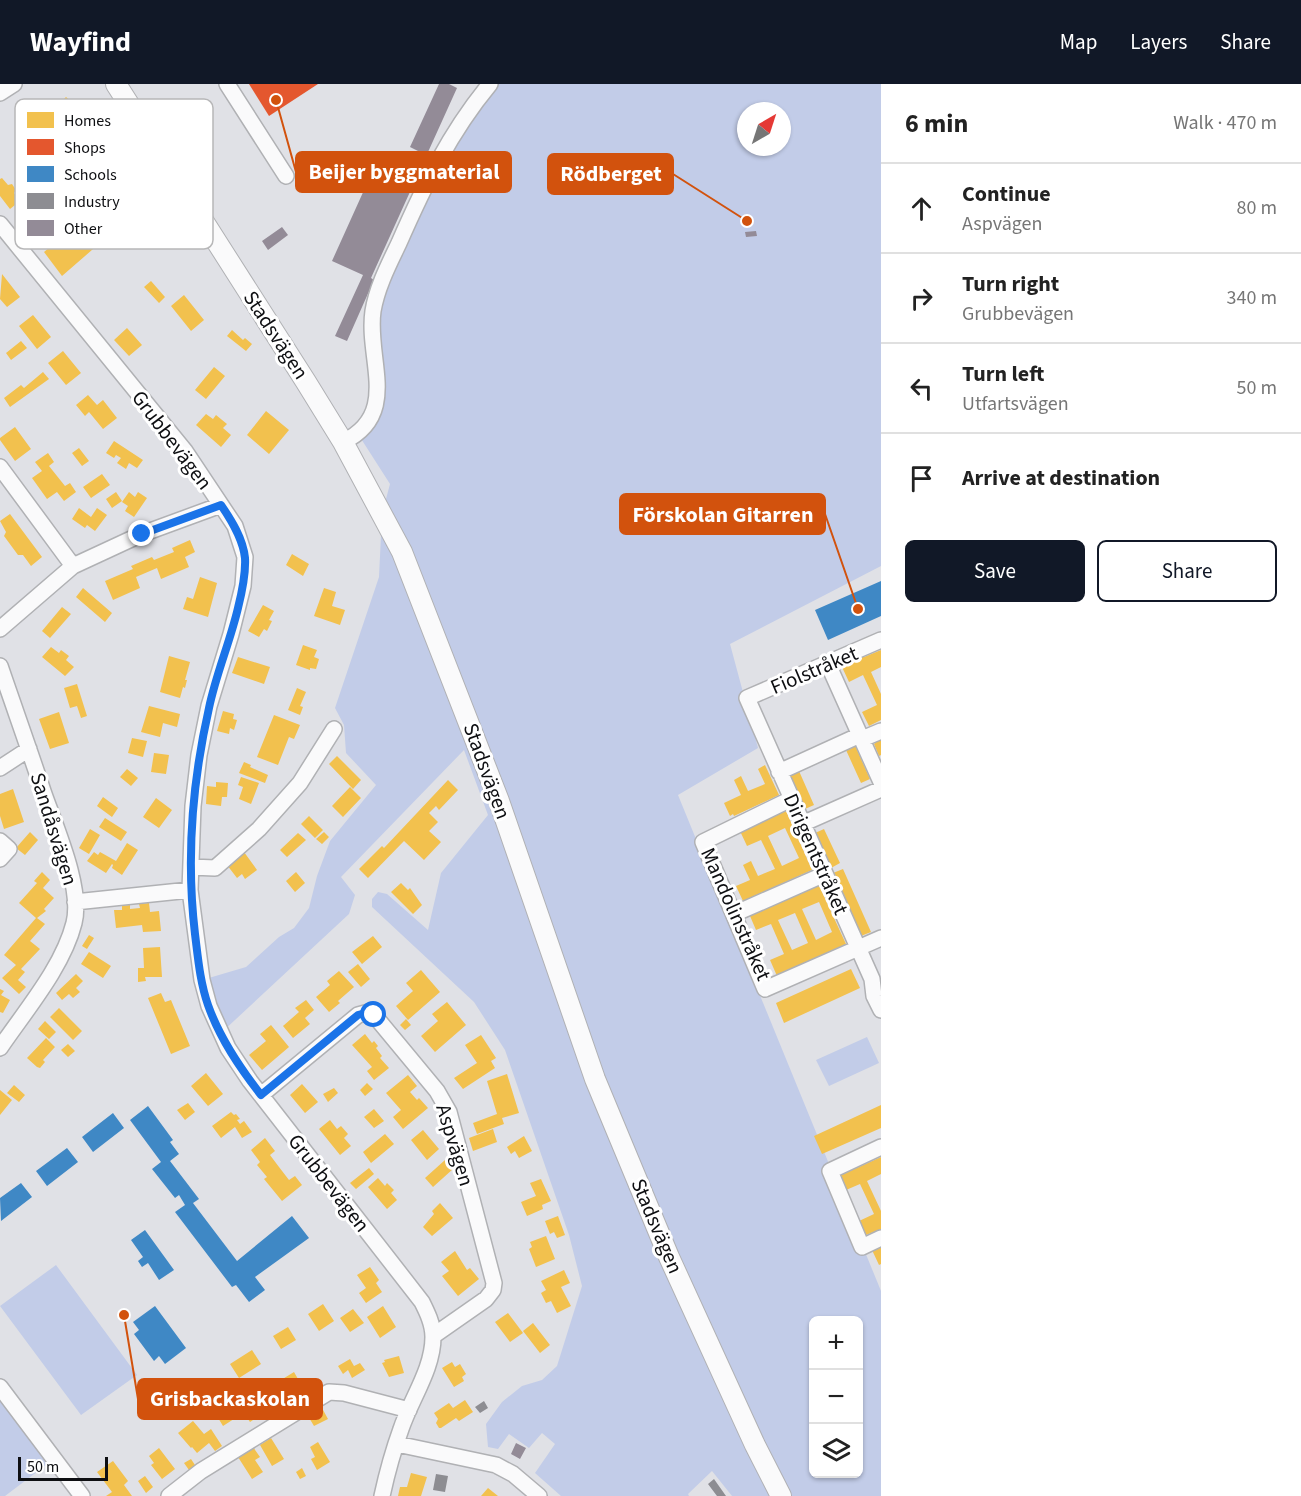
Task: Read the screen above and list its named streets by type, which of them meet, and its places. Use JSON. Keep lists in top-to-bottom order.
{
  "streets": {
    "main road": ["Stadsvägen"],
    "street": [
      "Grubbevägen",
      "Fiolstråket",
      "Sandåsvägen",
      "Dirigentstråket",
      "Mandolinstråket",
      "Aspvägen"
    ]
  },
  "crossings": [
    ["Grubbevägen", "Aspvägen"],
    ["Fiolstråket", "Dirigentstråket"],
    ["Dirigentstråket", "Mandolinstråket"]
  ],
  "places": [
    "Beijer byggmaterial",
    "Rödberget",
    "Förskolan Gitarren",
    "Grisbackaskolan"
  ],
  "legend": [
    "Homes",
    "Shops",
    "Schools",
    "Industry",
    "Other"
  ],
  "scale_bar": "50 m",
  "north": "top right",
  "page": {
    "header": "Wayfind",
    "nav": ["Map", "Layers", "Share"],
    "heading": ["6 min", "Walk · 470 m"],
    "list": [
      ["Continue", "Aspvägen", "80 m"],
      ["Turn right", "Grubbevägen", "340 m"],
      ["Turn left", "Utfartsvägen", "50 m"],
      "Arrive at destination"
    ],
    "buttons": ["Save", "Share"],
    "map_buttons": ["+", "−"],
    "scale": "50 m"
  }
}
